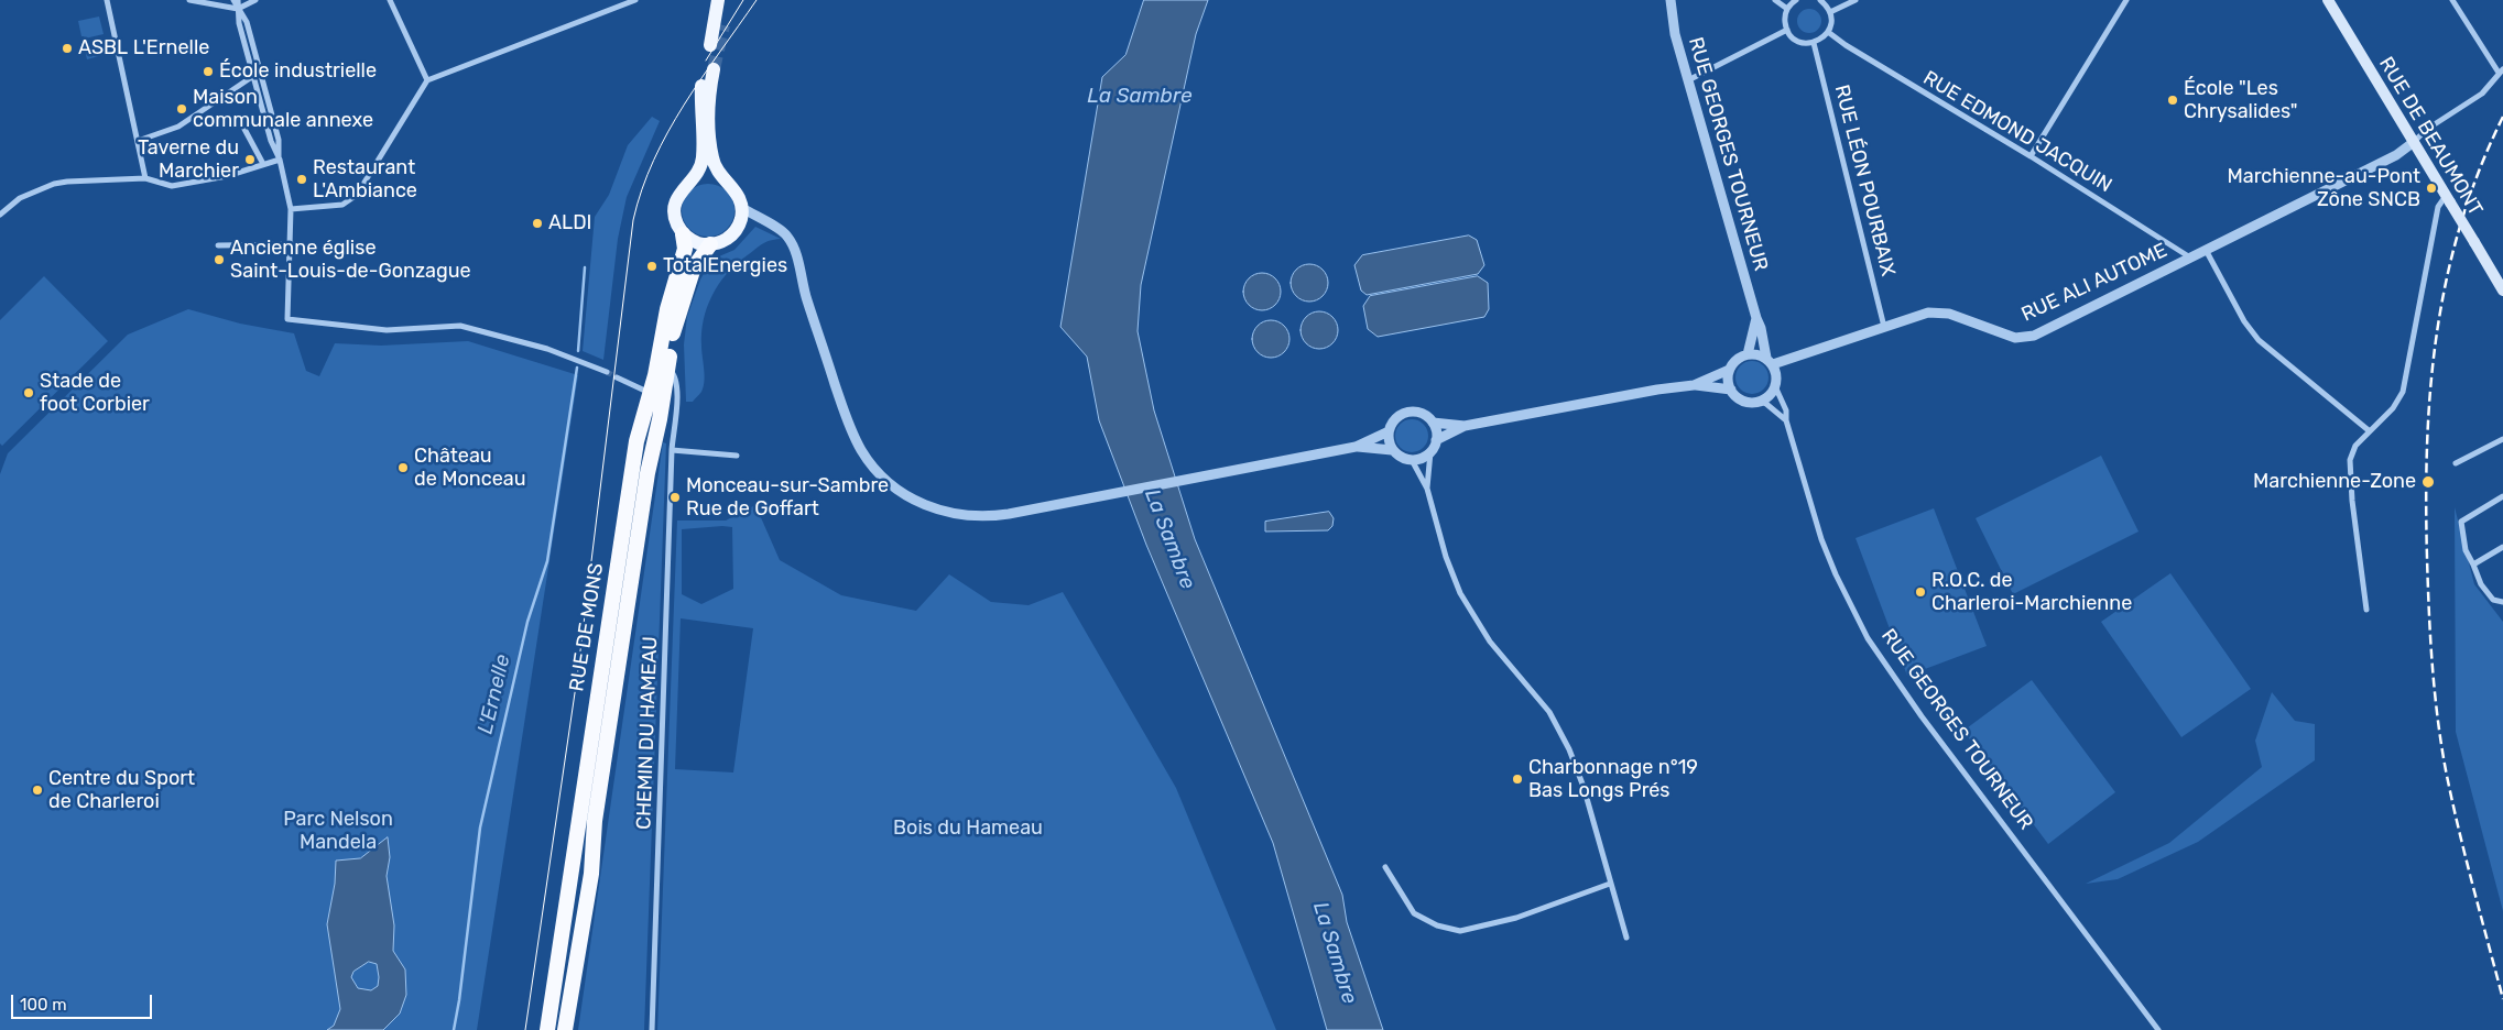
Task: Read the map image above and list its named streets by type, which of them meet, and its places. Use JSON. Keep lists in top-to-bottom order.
{
  "streets": {
    "highway": ["RUE DE MONS"],
    "main road": ["RUE DE BEAUMONT"],
    "street": [
      "RUE EDMOND JACQUIN",
      "RUE GEORGES TOURNEUR",
      "RUE LÉON POURBAIX",
      "RUE ALI AUTOME",
      "CHEMIN DU HAMEAU"
    ]
  },
  "crossings": [
    ["RUE EDMOND JACQUIN", "RUE ALI AUTOME"],
    ["RUE DE BEAUMONT", "RUE ALI AUTOME"],
    ["RUE GEORGES TOURNEUR", "RUE ALI AUTOME"],
    ["RUE LÉON POURBAIX", "RUE ALI AUTOME"],
    ["RUE DE MONS", "CHEMIN DU HAMEAU"]
  ],
  "water": ["La Sambre", "L'Ernelle"],
  "parks": ["Parc Nelson Mandela", "Bois du Hameau"],
  "places": [
    "ASBL L'Ernelle",
    "École industrielle",
    "École \"Les Chrysalides\"",
    "Maison communale annexe",
    "Taverne du Marchier",
    "Restaurant L'Ambiance",
    "Marchienne-au-Pont Zône SNCB",
    "ALDI",
    "Ancienne église Saint-Louis-de-Gonzague",
    "TotalEnergies",
    "Stade de foot Corbier",
    "Château de Monceau",
    "Marchienne-Zone",
    "Monceau-sur-Sambre Rue de Goffart",
    "R.O.C. de Charleroi-Marchienne",
    "Charbonnage n°19 Bas Longs Prés",
    "Centre du Sport de Charleroi"
  ],
  "scale_bar": "100 m"
}
